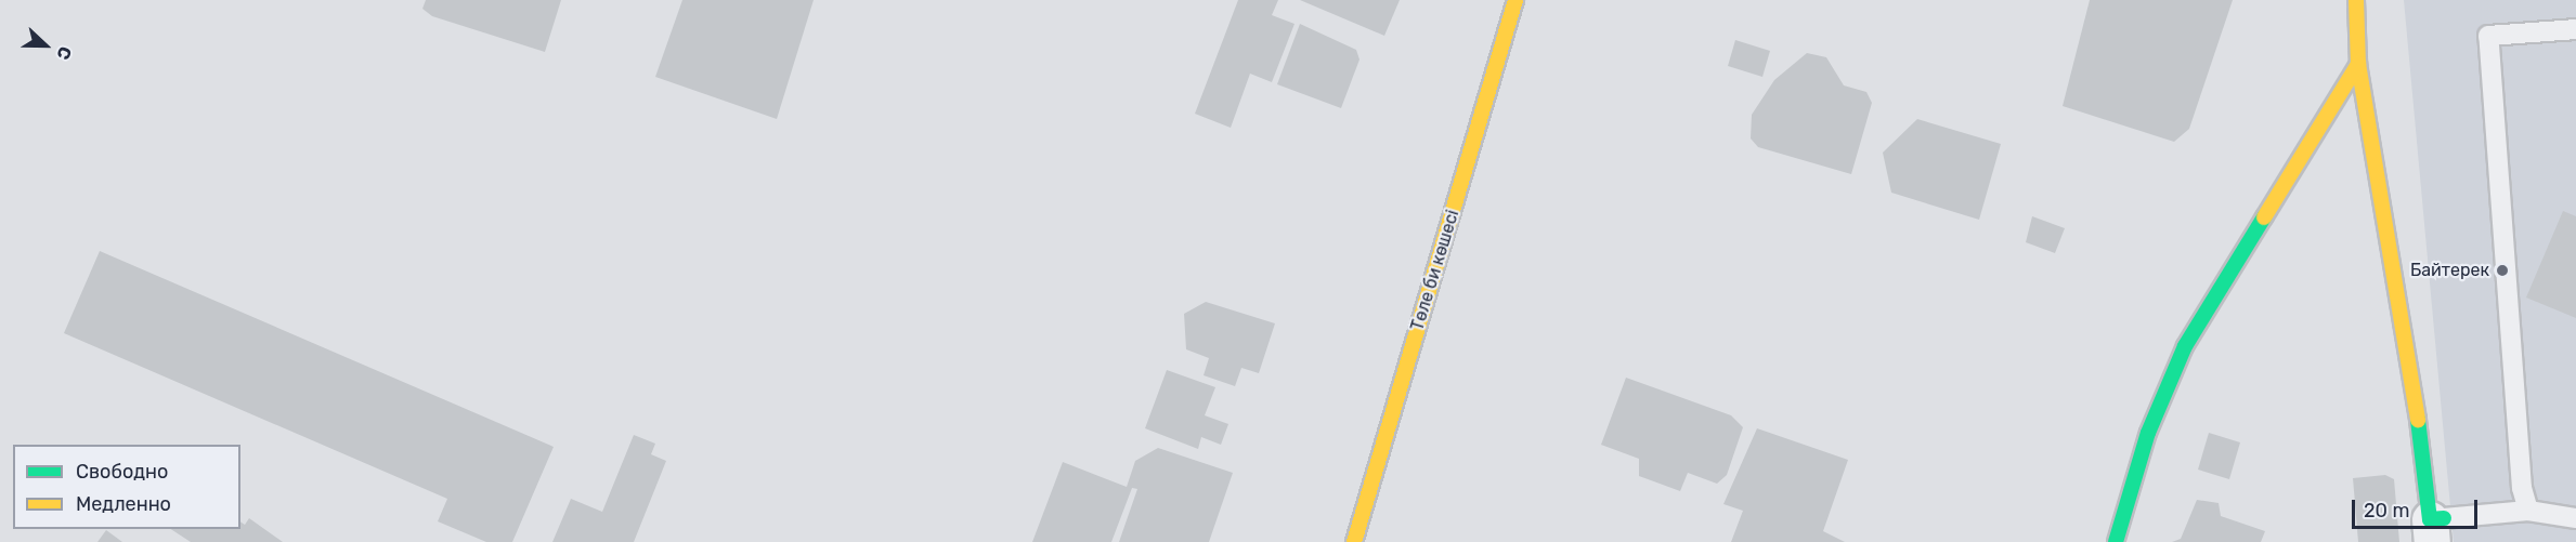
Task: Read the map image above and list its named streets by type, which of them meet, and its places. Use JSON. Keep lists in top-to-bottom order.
{
  "streets": {
    "street": ["Төле би көшесі"]
  },
  "places": ["Байтерек"],
  "legend": ["Свободно", "Медленно"],
  "scale_bar": "20 m",
  "north": "right"
}
